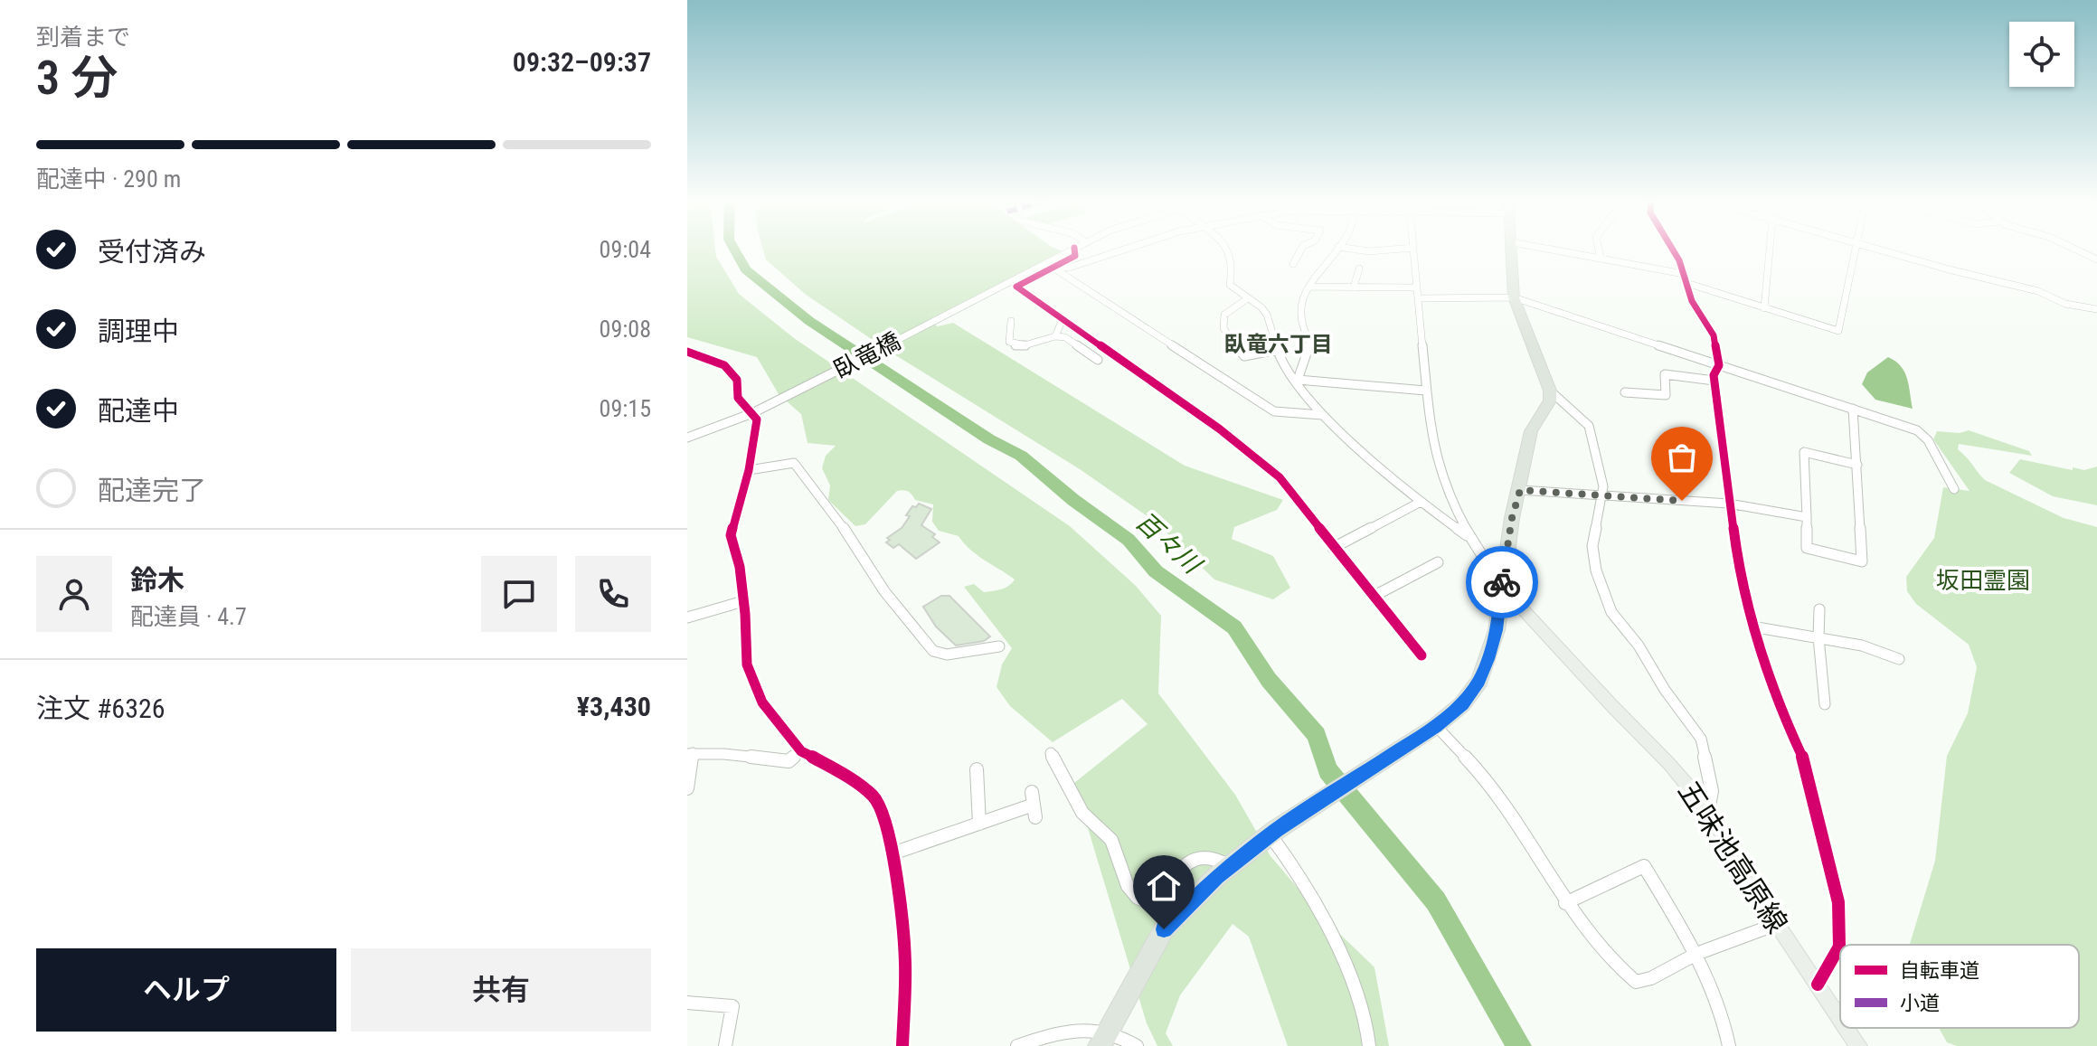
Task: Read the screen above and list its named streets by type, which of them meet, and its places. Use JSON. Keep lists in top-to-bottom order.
{
  "streets": {
    "main road": ["五味池高原線"],
    "street": ["臥竜橋"]
  },
  "districts": ["臥竜六丁目"],
  "water": ["百々川"],
  "parks": ["坂田霊園"],
  "legend": ["自転車道", "小道"],
  "page": {
    "heading": ["3 分", "到着まで", "09:32–09:37"],
    "panel": [
      "鈴木",
      "配達員 · 4.7",
      "注文 #6326",
      "¥3,430"
    ],
    "bar": "配達中 · 290 m",
    "list": [
      ["受付済み", "09:04"],
      ["調理中", "09:08"],
      ["配達中", "09:15"],
      "配達完了"
    ],
    "buttons": ["ヘルプ", "共有"]
  }
}
